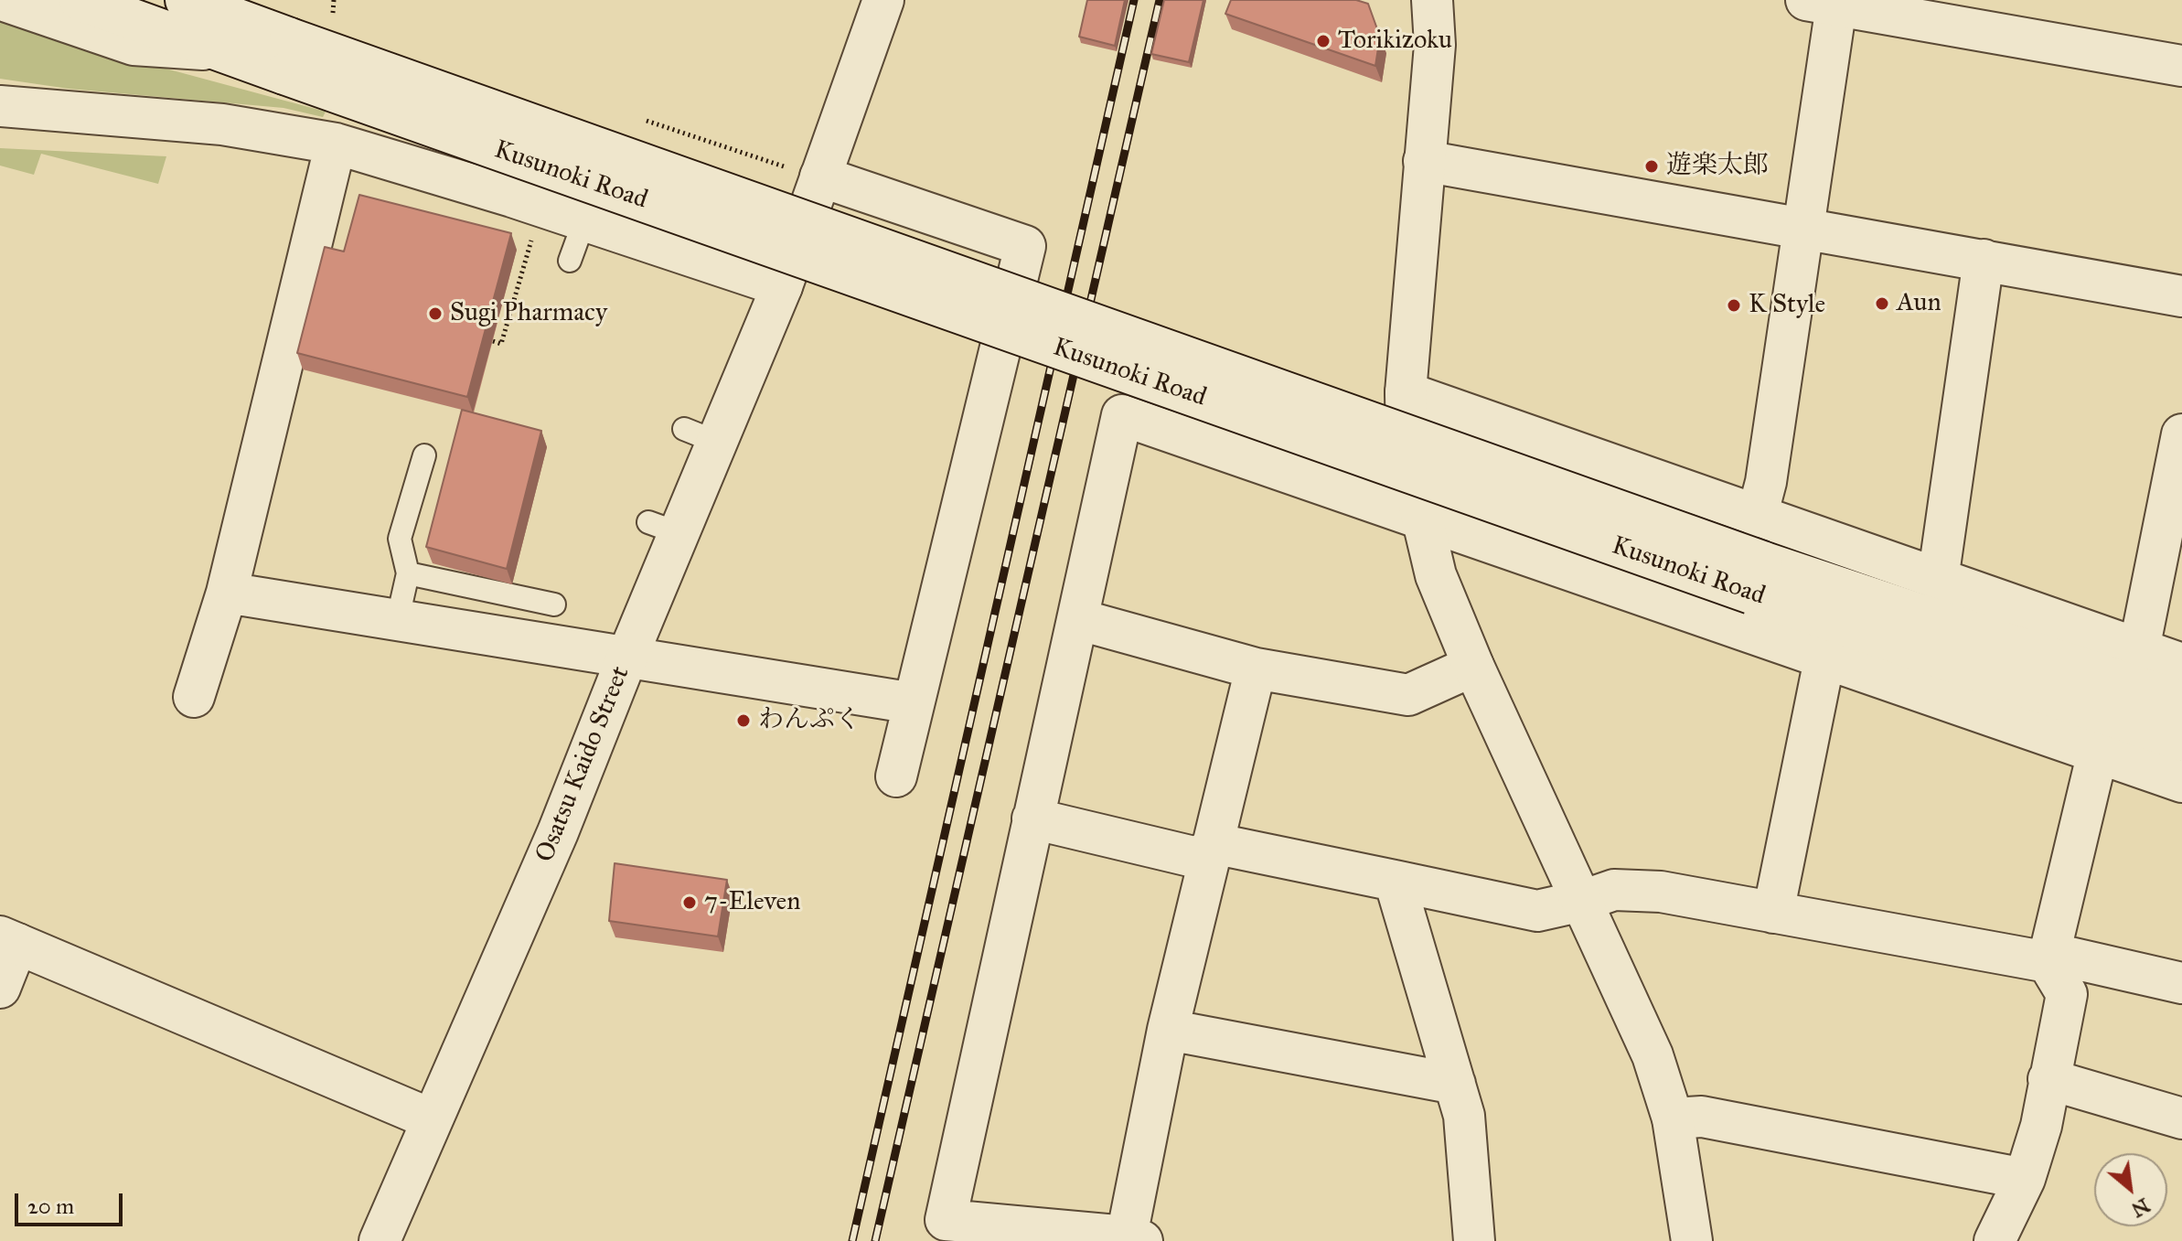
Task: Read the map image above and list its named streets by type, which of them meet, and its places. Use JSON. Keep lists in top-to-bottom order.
{
  "streets": {
    "street": ["Kusunoki Road", "Osatsu Kaido Street"]
  },
  "places": [
    "Torikizoku",
    "遊楽太郎",
    "Aun",
    "K Style",
    "Sugi Pharmacy",
    "わんぷく",
    "7-Eleven"
  ],
  "scale_bar": "20 m",
  "north": "bottom right"
}
